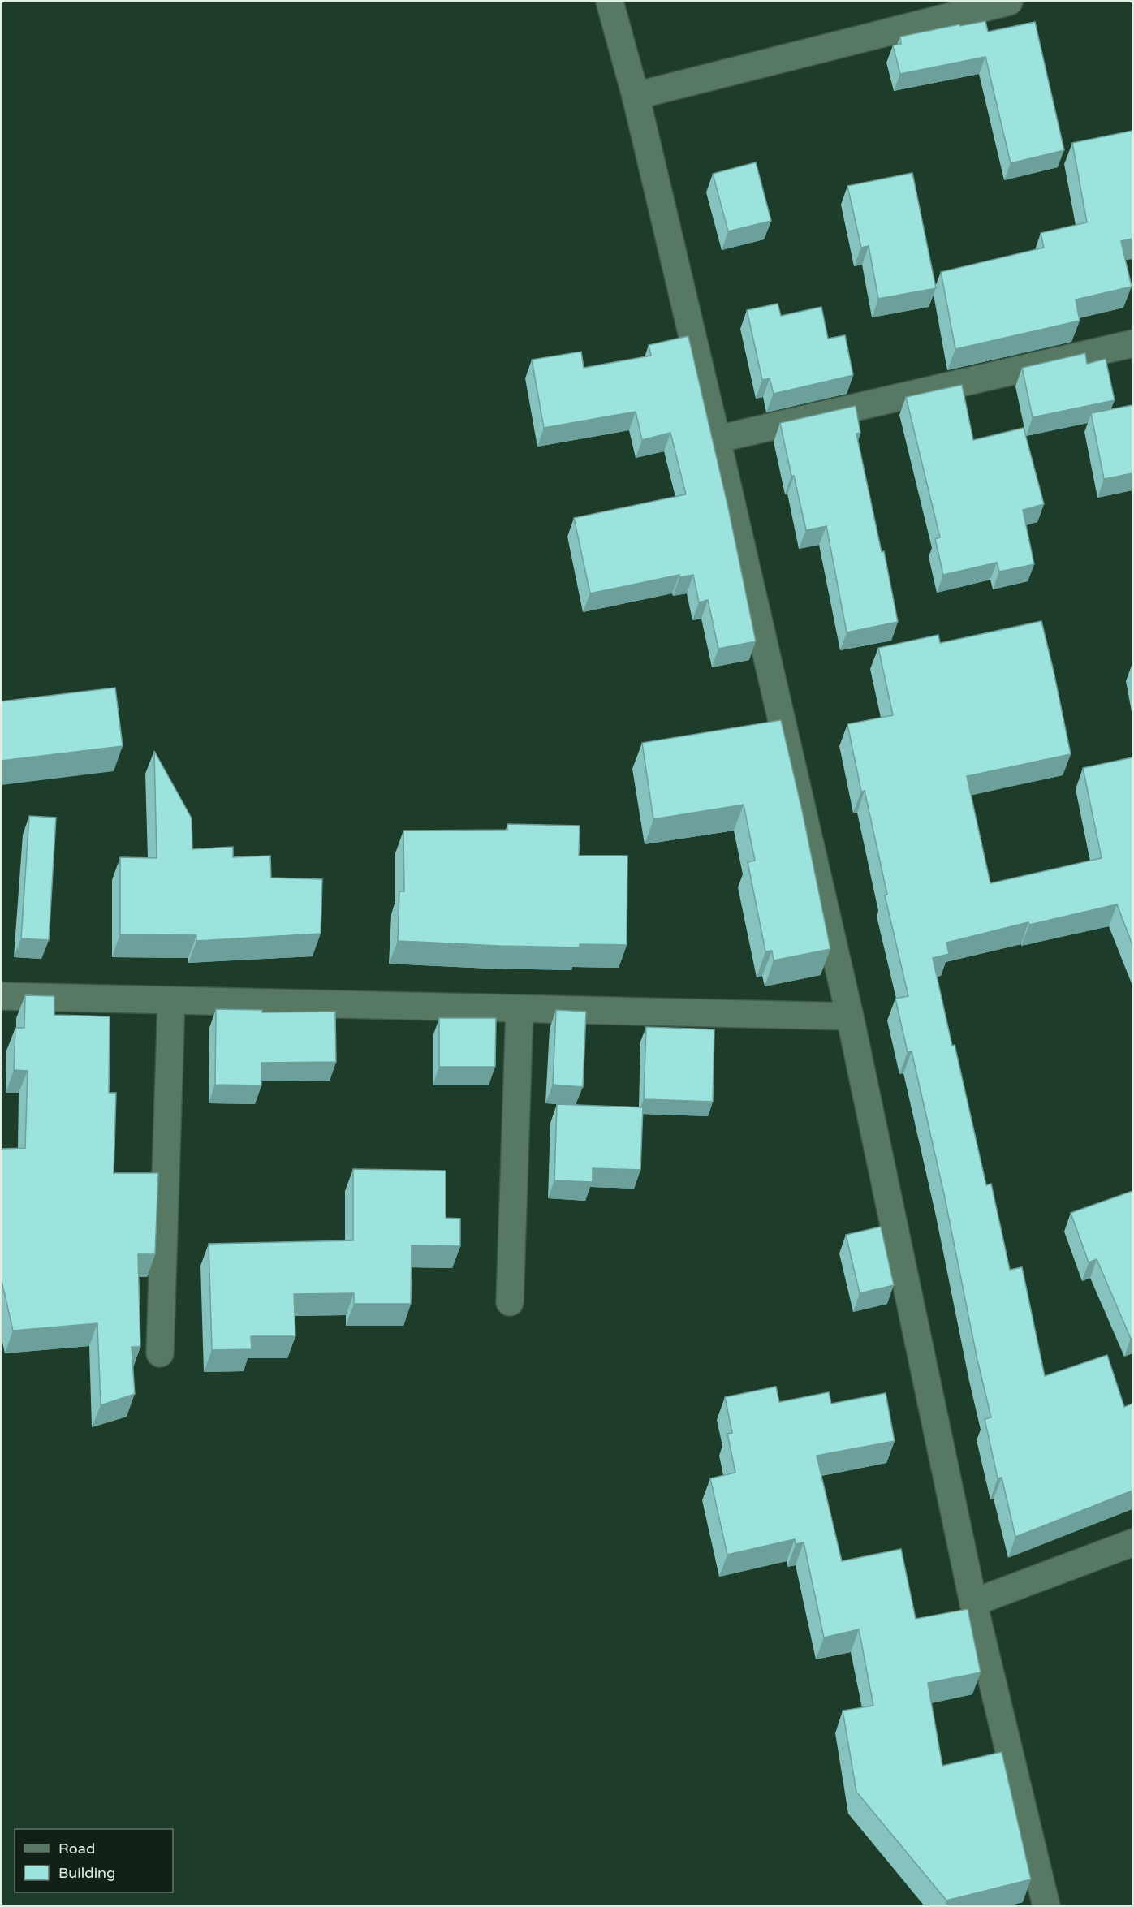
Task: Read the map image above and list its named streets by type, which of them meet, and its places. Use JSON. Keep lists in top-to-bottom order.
{
  "legend": ["Road", "Building"]
}
